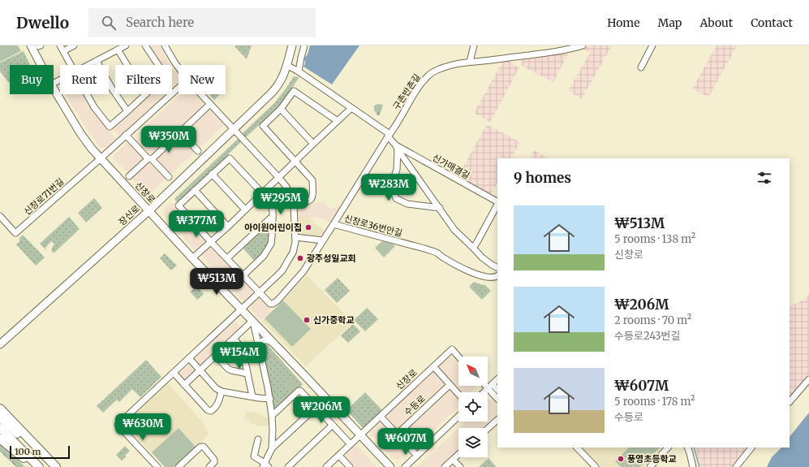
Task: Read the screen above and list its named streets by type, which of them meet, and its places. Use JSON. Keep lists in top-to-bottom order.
{
  "streets": {
    "main road": ["신창로", "장신로"],
    "street": [
      "구촌반촌길",
      "신가매결길",
      "신창로71번길",
      "신창로36번안길",
      "수등로"
    ]
  },
  "crossings": [
    ["구촌반촌길", "신가매결길"],
    ["신가매결길", "장신로"],
    ["신창로", "신창로71번길"],
    ["신창로", "장신로"]
  ],
  "places": [
    "아이원어린이집",
    "광주성일교회",
    "신가중학교",
    "풍영초등학교"
  ],
  "scale_bar": "100 m",
  "north": "top left",
  "page": {
    "header": "Dwello",
    "search": "Search here",
    "nav": [
      "Home",
      "Map",
      "About",
      "Contact"
    ],
    "chip": [
      "Buy",
      "Rent",
      "Filters",
      "New"
    ],
    "price": [
      "₩350M",
      "₩283M",
      "₩295M",
      "₩377M",
      "₩513M",
      "₩154M",
      "₩206M",
      "₩630M",
      "₩607M"
    ],
    "heading": "9 homes",
    "list": [
      {
        "name": "₩513M",
        "note": "5 rooms · 138 m² · 신창로"
      },
      {
        "name": "₩206M",
        "note": "2 rooms · 70 m² · 수등로243번길"
      },
      {
        "name": "₩607M",
        "note": "5 rooms · 178 m² · 수등로"
      }
    ],
    "scale": "100 m"
  }
}
